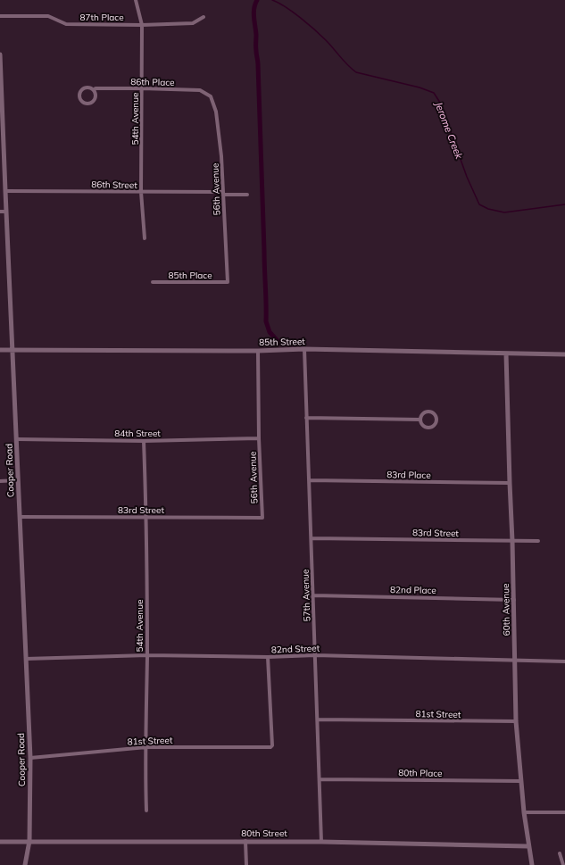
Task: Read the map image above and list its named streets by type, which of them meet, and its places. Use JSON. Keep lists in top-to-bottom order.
{
  "streets": {
    "street": [
      "87th Place",
      "86th Place",
      "54th Avenue",
      "86th Street",
      "56th Avenue",
      "85th Place",
      "85th Street",
      "84th Street",
      "Cooper Road",
      "83rd Place",
      "83rd Street",
      "82nd Place",
      "57th Avenue",
      "60th Avenue",
      "82nd Street",
      "81st Street",
      "80th Place",
      "80th Street"
    ]
  },
  "crossings": [
    ["87th Place", "54th Avenue"],
    ["86th Place", "54th Avenue"],
    ["86th Place", "56th Avenue"],
    ["54th Avenue", "86th Street"],
    ["54th Avenue", "84th Street"],
    ["54th Avenue", "83rd Street"],
    ["54th Avenue", "82nd Street"],
    ["54th Avenue", "81st Street"],
    ["86th Street", "56th Avenue"],
    ["86th Street", "Cooper Road"],
    ["56th Avenue", "85th Place"],
    ["56th Avenue", "85th Street"],
    ["56th Avenue", "84th Street"],
    ["56th Avenue", "83rd Street"],
    ["85th Street", "Cooper Road"],
    ["85th Street", "57th Avenue"],
    ["85th Street", "60th Avenue"],
    ["84th Street", "Cooper Road"],
    ["Cooper Road", "83rd Street"],
    ["Cooper Road", "82nd Street"],
    ["Cooper Road", "81st Street"],
    ["Cooper Road", "80th Street"],
    ["83rd Place", "57th Avenue"],
    ["83rd Place", "60th Avenue"],
    ["83rd Street", "57th Avenue"],
    ["83rd Street", "60th Avenue"],
    ["82nd Place", "57th Avenue"],
    ["82nd Place", "60th Avenue"],
    ["57th Avenue", "82nd Street"],
    ["57th Avenue", "81st Street"],
    ["57th Avenue", "80th Place"],
    ["57th Avenue", "80th Street"],
    ["60th Avenue", "82nd Street"],
    ["60th Avenue", "81st Street"],
    ["60th Avenue", "80th Place"],
    ["60th Avenue", "80th Street"],
    ["82nd Street", "81st Street"]
  ],
  "water": ["Jerome Creek"]
}
